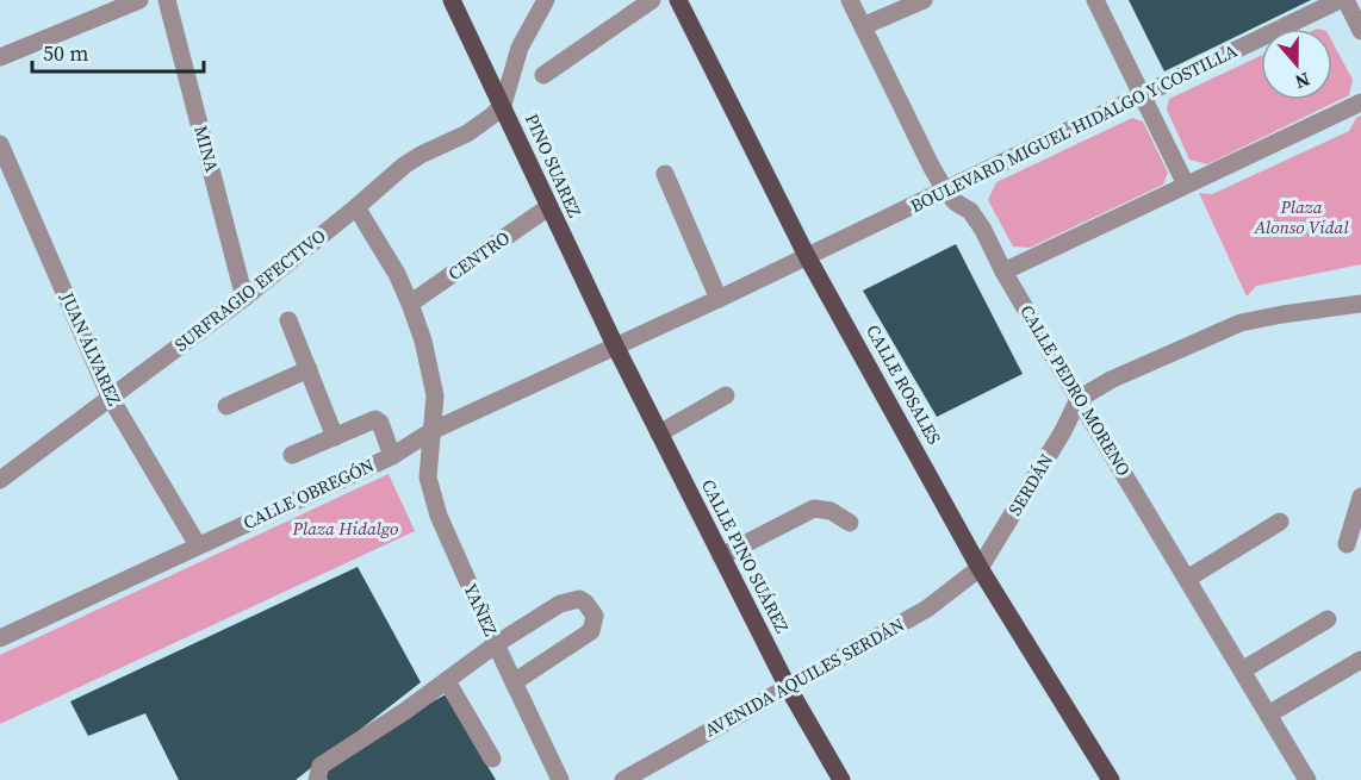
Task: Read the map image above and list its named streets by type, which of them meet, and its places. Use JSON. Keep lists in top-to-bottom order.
{
  "streets": {
    "main road": ["PINO SUAREZ", "CALLE ROSALES", "CALLE PINO SUÁREZ"],
    "street": [
      "BOULEVARD MIGUEL HIDALGO Y COSTILLA",
      "MINA",
      "CENTRO",
      "SURFRAGIO EFECTIVO",
      "JUAN ÁLVAREZ",
      "CALLE PEDRO MORENO",
      "SERDÁN",
      "CALLE OBREGÓN",
      "YAÑEZ",
      "AVENIDA AQUILES SERDÁN"
    ]
  },
  "crossings": [
    ["BOULEVARD MIGUEL HIDALGO Y COSTILLA", "CALLE ROSALES"],
    ["BOULEVARD MIGUEL HIDALGO Y COSTILLA", "CALLE PEDRO MORENO"],
    ["BOULEVARD MIGUEL HIDALGO Y COSTILLA", "CALLE OBREGÓN"],
    ["MINA", "SURFRAGIO EFECTIVO"],
    ["PINO SUAREZ", "CENTRO"],
    ["PINO SUAREZ", "SURFRAGIO EFECTIVO"],
    ["PINO SUAREZ", "CALLE OBREGÓN"],
    ["PINO SUAREZ", "CALLE PINO SUÁREZ"],
    ["CENTRO", "YAÑEZ"],
    ["SURFRAGIO EFECTIVO", "JUAN ÁLVAREZ"],
    ["SURFRAGIO EFECTIVO", "YAÑEZ"],
    ["JUAN ÁLVAREZ", "CALLE OBREGÓN"],
    ["CALLE ROSALES", "SERDÁN"],
    ["CALLE ROSALES", "AVENIDA AQUILES SERDÁN"],
    ["CALLE PEDRO MORENO", "SERDÁN"],
    ["SERDÁN", "AVENIDA AQUILES SERDÁN"],
    ["CALLE OBREGÓN", "CALLE PINO SUÁREZ"],
    ["CALLE OBREGÓN", "YAÑEZ"],
    ["CALLE PINO SUÁREZ", "AVENIDA AQUILES SERDÁN"]
  ],
  "parks": ["Plaza Alonso Vidal", "Plaza Hidalgo"],
  "scale_bar": "50 m",
  "north": "bottom"
}
